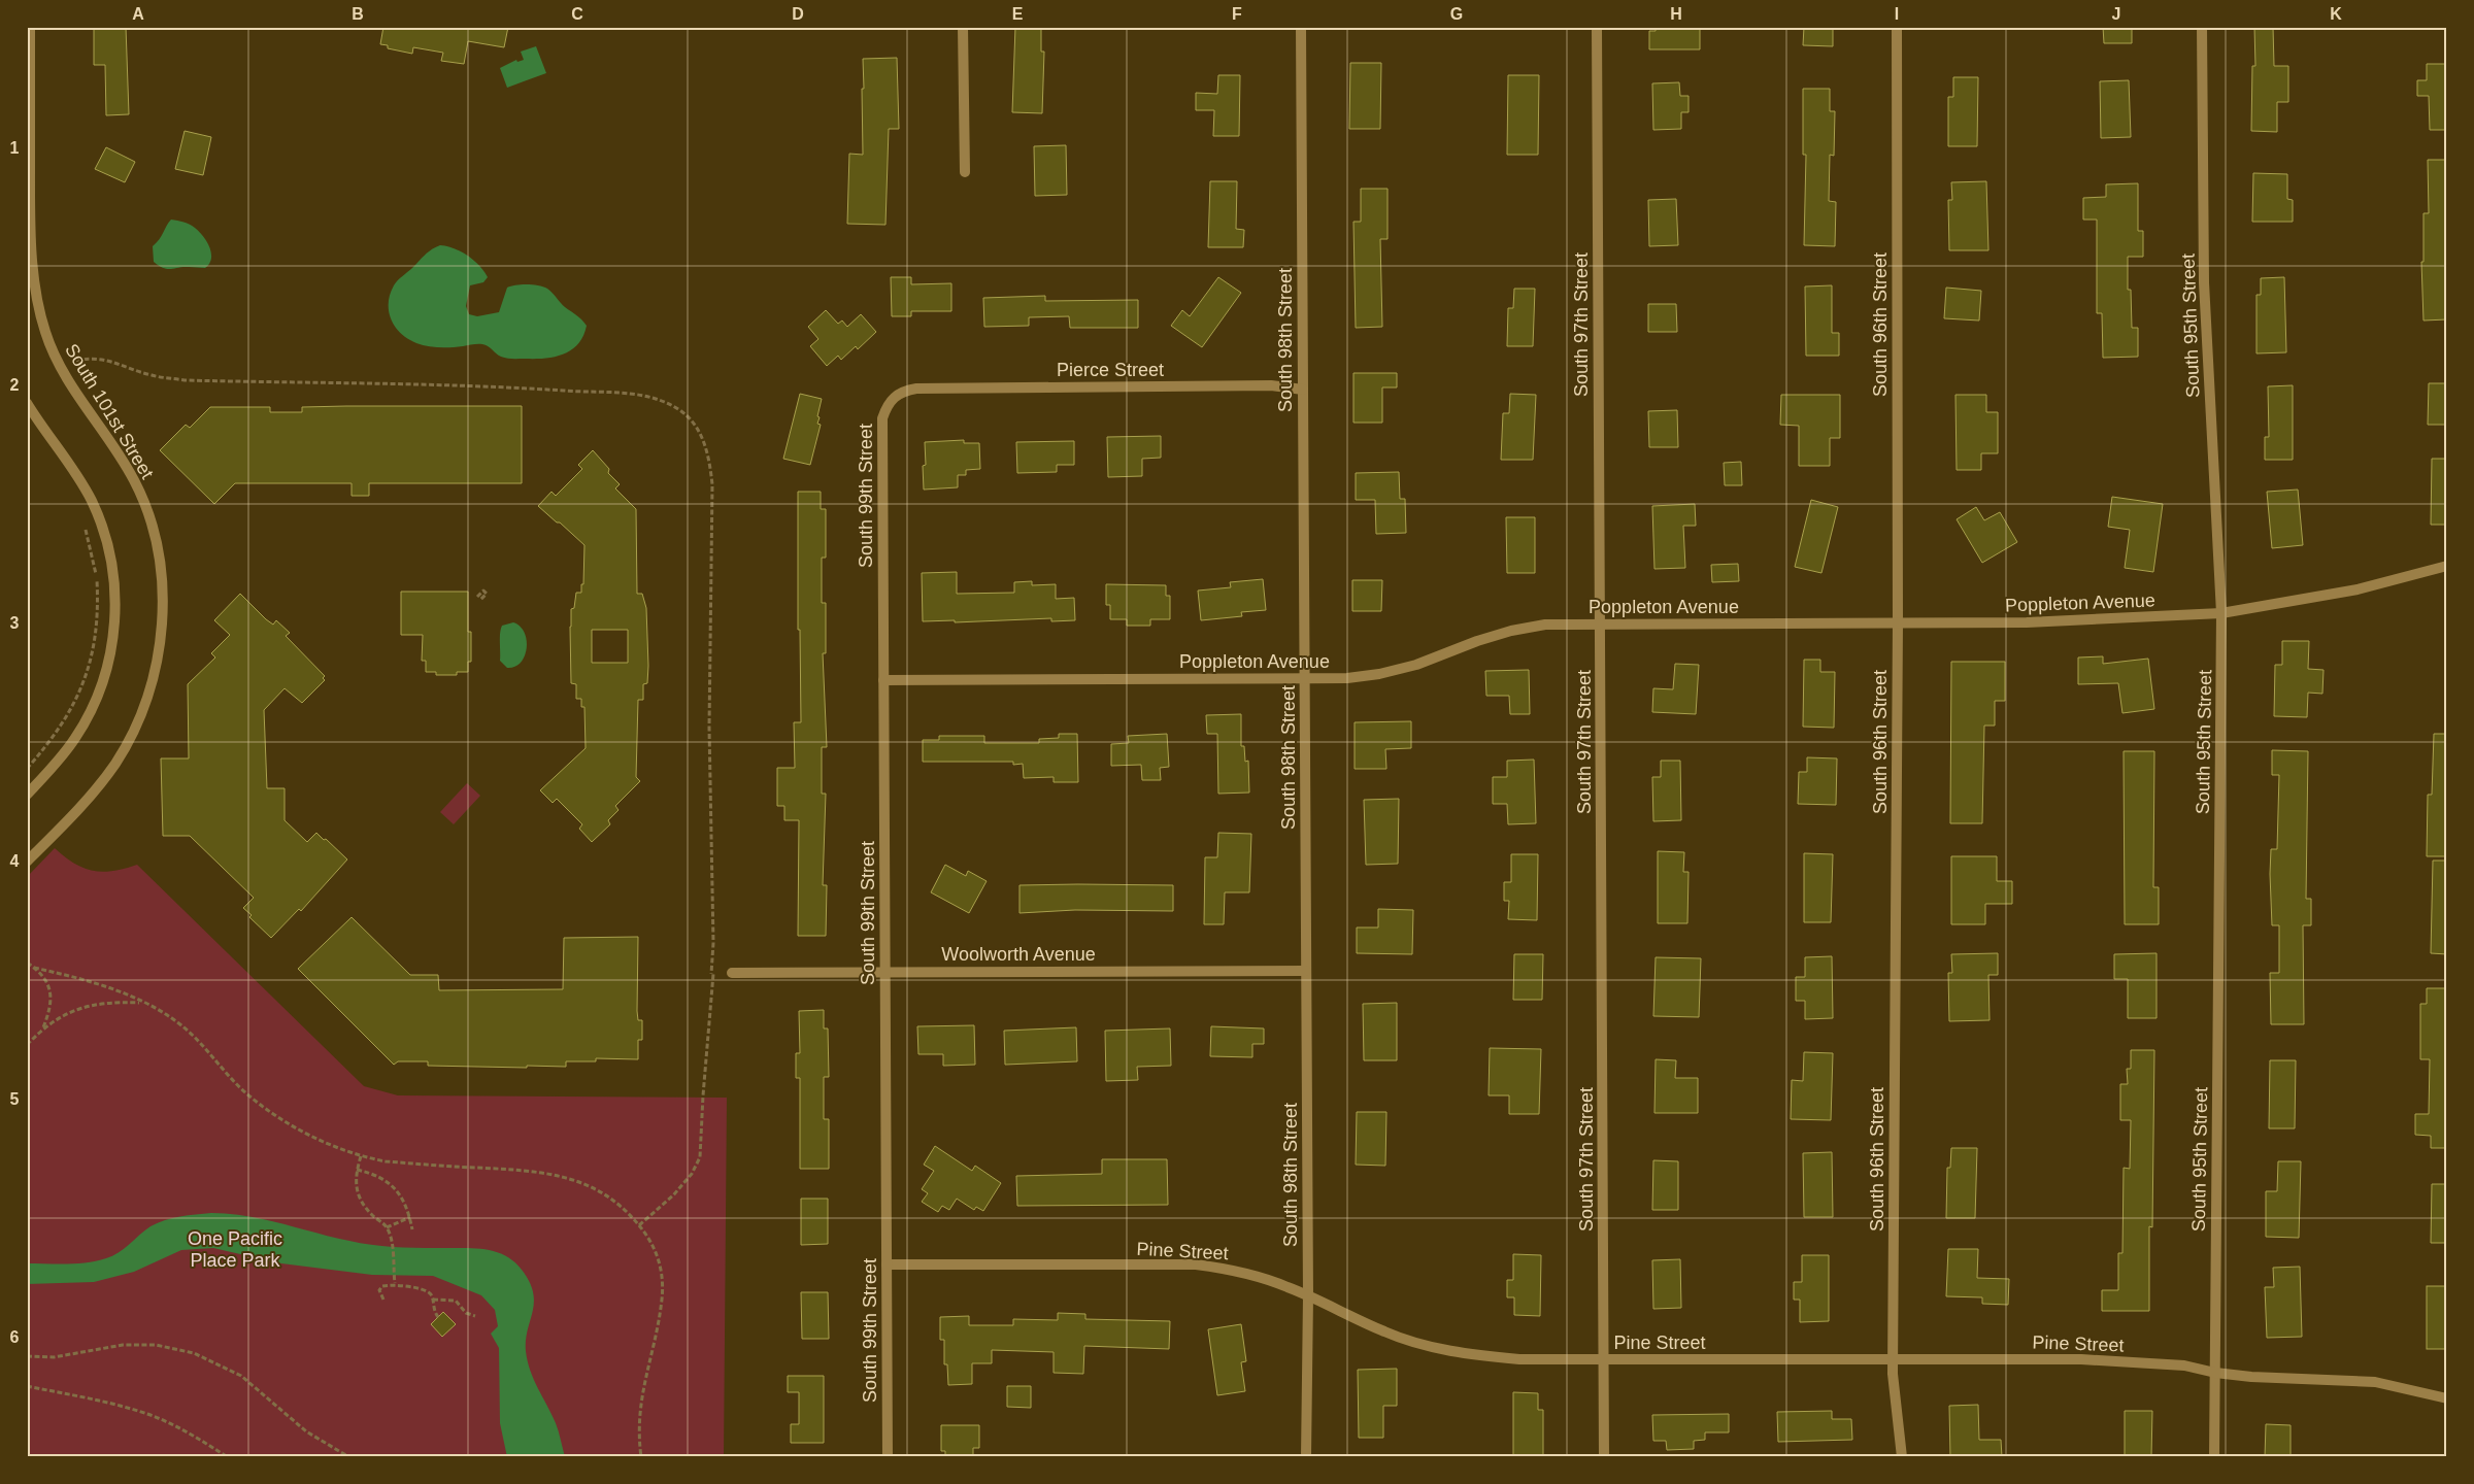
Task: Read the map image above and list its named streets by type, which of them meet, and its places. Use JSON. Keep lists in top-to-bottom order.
{
  "streets": {
    "street": [
      "South 97th Street",
      "South 96th Street",
      "South 95th Street",
      "South 98th Street",
      "Pierce Street",
      "South 101st Street",
      "South 99th Street",
      "Poppleton Avenue",
      "Woolworth Avenue",
      "Pine Street"
    ]
  },
  "crossings": [
    ["South 97th Street", "Poppleton Avenue"],
    ["South 97th Street", "Pine Street"],
    ["South 96th Street", "Poppleton Avenue"],
    ["South 96th Street", "Pine Street"],
    ["South 95th Street", "Poppleton Avenue"],
    ["South 95th Street", "Pine Street"],
    ["South 98th Street", "Pierce Street"],
    ["South 98th Street", "Poppleton Avenue"],
    ["South 98th Street", "Woolworth Avenue"],
    ["South 98th Street", "Pine Street"],
    ["Pierce Street", "South 99th Street"],
    ["South 99th Street", "Poppleton Avenue"],
    ["South 99th Street", "Woolworth Avenue"],
    ["South 99th Street", "Pine Street"]
  ],
  "parks": ["One Pacific Place Park"],
  "grid": {
    "columns": [
      "A",
      "B",
      "C",
      "D",
      "E",
      "F",
      "G",
      "H",
      "I",
      "J",
      "K"
    ],
    "rows": [
      "1",
      "2",
      "3",
      "4",
      "5",
      "6"
    ]
  }
}
